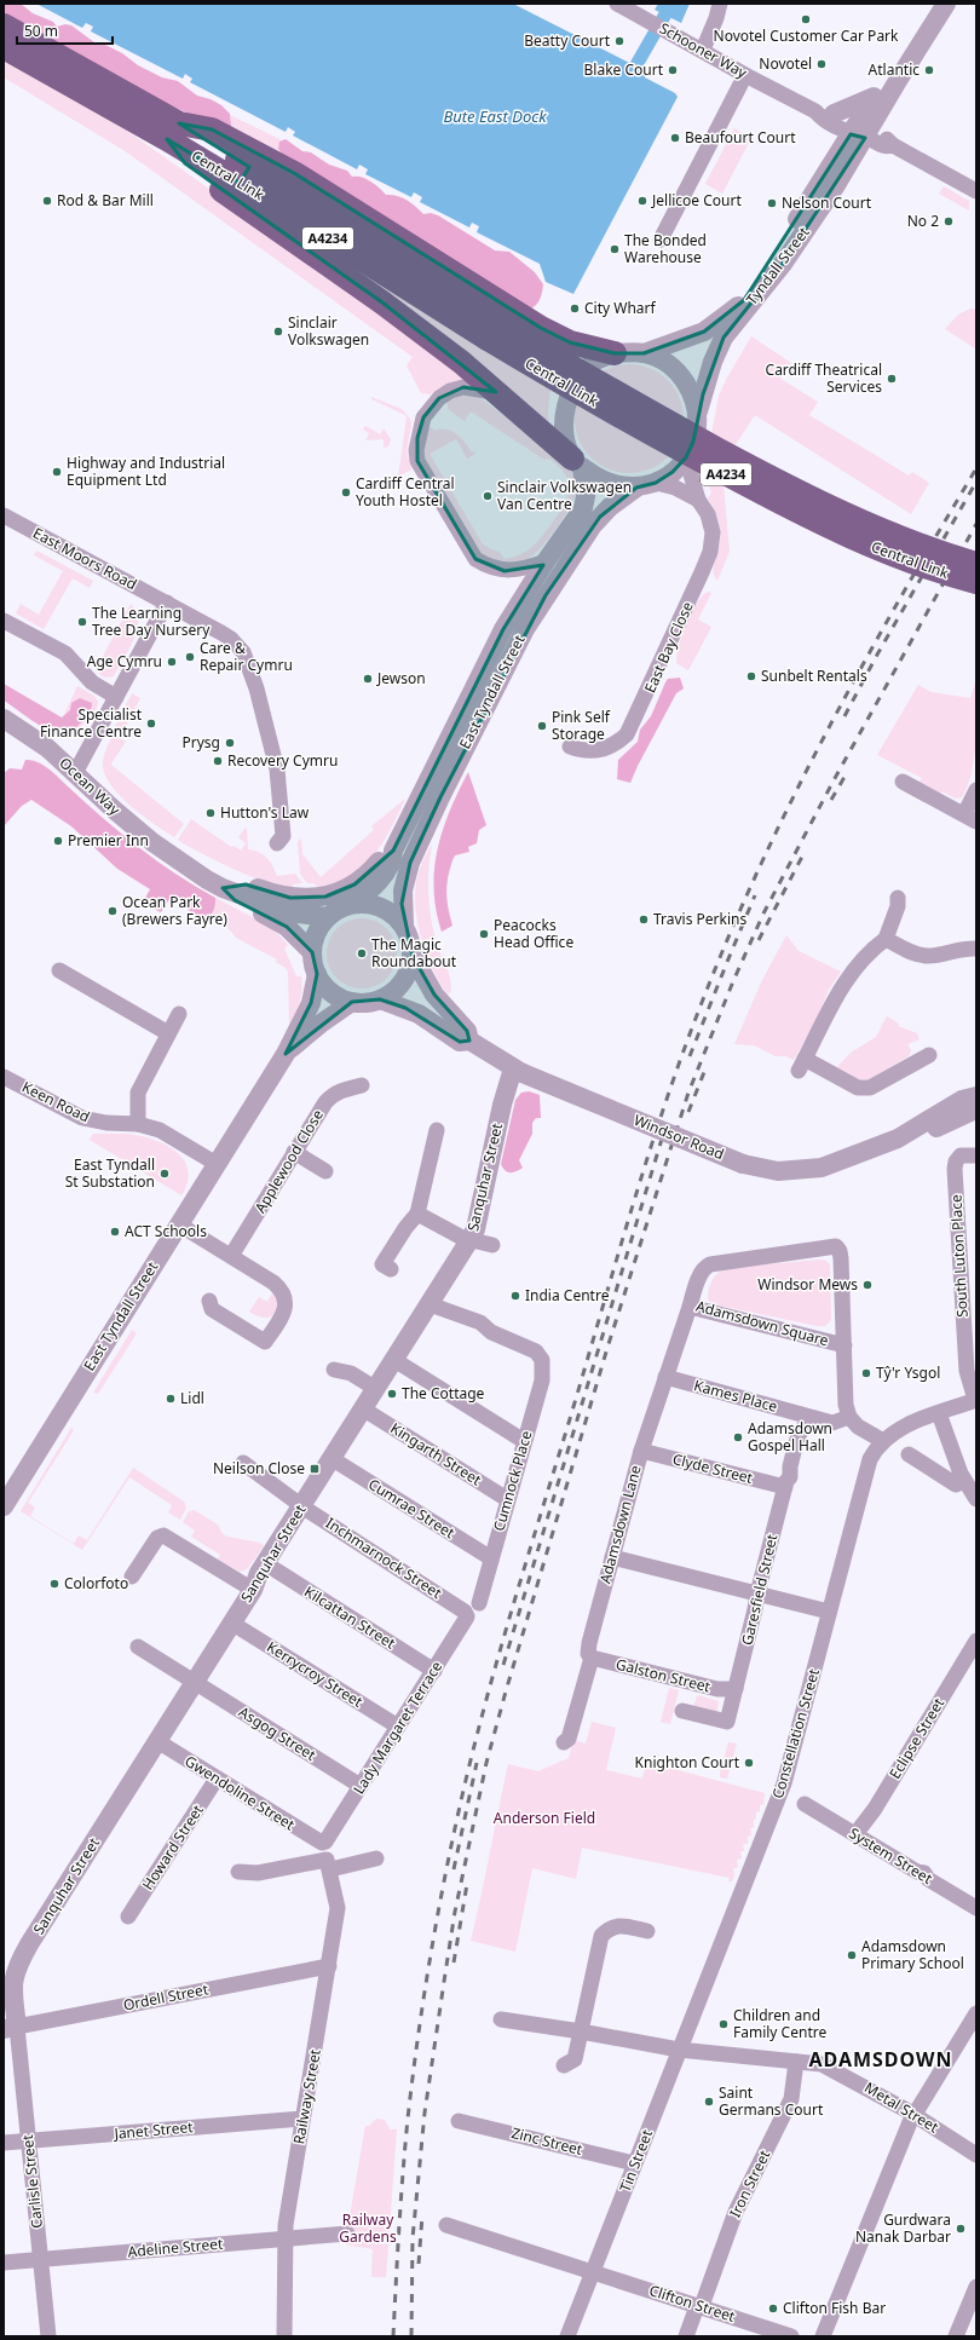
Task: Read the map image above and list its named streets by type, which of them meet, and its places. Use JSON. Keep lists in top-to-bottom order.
{
  "streets": {
    "main road": ["Central Link", "A4234"],
    "street": [
      "Schooner Way",
      "Tyndall Street",
      "East Moors Road",
      "East Bay Close",
      "East Tyndall Street",
      "Ocean Way",
      "Keen Road",
      "Windsor Road",
      "Applewood Close",
      "Sanquhar Street",
      "South Luton Place",
      "Adamsdown Square",
      "Kames Place",
      "Kingarth Street",
      "Clyde Street",
      "Cumnock Place",
      "Cumrae Street",
      "Adamsdown Lane",
      "Inchmarnock Street",
      "Garesfield Street",
      "Kilcattan Street",
      "Kerrycroy Street",
      "Galston Street",
      "Lady Margaret Terrace",
      "Asgog Street",
      "Constellation Street",
      "Eclipse Street",
      "Gwendoline Street",
      "Howard Street",
      "System Street",
      "Ordell Street",
      "Railway Street",
      "Metal Street",
      "Janet Street",
      "Zinc Street",
      "Tin Street",
      "Carlisle Street",
      "Iron Street",
      "Adeline Street",
      "Clifton Street"
    ]
  },
  "crossings": [
    ["Schooner Way", "Tyndall Street"],
    ["Central Link", "A4234"],
    ["Tyndall Street", "East Bay Close"],
    ["Tyndall Street", "East Tyndall Street"],
    ["East Bay Close", "East Tyndall Street"],
    ["East Tyndall Street", "Ocean Way"],
    ["East Tyndall Street", "Keen Road"],
    ["East Tyndall Street", "Windsor Road"],
    ["Ocean Way", "Windsor Road"],
    ["Windsor Road", "Sanquhar Street"],
    ["Sanquhar Street", "Kingarth Street"],
    ["Sanquhar Street", "Cumnock Place"],
    ["Sanquhar Street", "Cumrae Street"],
    ["Sanquhar Street", "Inchmarnock Street"],
    ["Sanquhar Street", "Kilcattan Street"],
    ["Sanquhar Street", "Kerrycroy Street"],
    ["Sanquhar Street", "Asgog Street"],
    ["Sanquhar Street", "Gwendoline Street"],
    ["Sanquhar Street", "Ordell Street"],
    ["Sanquhar Street", "Carlisle Street"],
    ["Adamsdown Square", "Kames Place"],
    ["Adamsdown Square", "Adamsdown Lane"],
    ["Kames Place", "Adamsdown Lane"],
    ["Kames Place", "Garesfield Street"],
    ["Kingarth Street", "Cumnock Place"],
    ["Clyde Street", "Adamsdown Lane"],
    ["Clyde Street", "Garesfield Street"],
    ["Cumnock Place", "Cumrae Street"],
    ["Adamsdown Lane", "Galston Street"],
    ["Inchmarnock Street", "Lady Margaret Terrace"],
    ["Garesfield Street", "Galston Street"],
    ["Kilcattan Street", "Lady Margaret Terrace"],
    ["Kerrycroy Street", "Lady Margaret Terrace"],
    ["Lady Margaret Terrace", "Asgog Street"],
    ["Lady Margaret Terrace", "Gwendoline Street"],
    ["Constellation Street", "Metal Street"],
    ["Constellation Street", "Tin Street"],
    ["Eclipse Street", "System Street"],
    ["Gwendoline Street", "Howard Street"],
    ["Ordell Street", "Railway Street"],
    ["Ordell Street", "Carlisle Street"],
    ["Railway Street", "Janet Street"],
    ["Railway Street", "Adeline Street"],
    ["Metal Street", "Tin Street"],
    ["Metal Street", "Iron Street"],
    ["Janet Street", "Carlisle Street"],
    ["Zinc Street", "Tin Street"],
    ["Tin Street", "Clifton Street"],
    ["Carlisle Street", "Adeline Street"],
    ["Iron Street", "Clifton Street"]
  ],
  "districts": ["ADAMSDOWN"],
  "water": ["Bute East Dock"],
  "parks": ["Anderson Field", "Railway Gardens"],
  "places": {
    "other": [
      "Novotel Customer Car Park",
      "Beatty Court",
      "Novotel",
      "Blake Court",
      "Atlantic",
      "Beaufourt Court",
      "Rod & Bar Mill",
      "Jellicoe Court",
      "Nelson Court",
      "No 2",
      "The Bonded Warehouse",
      "City Wharf",
      "Sinclair Volkswagen",
      "Cardiff Theatrical Services",
      "Highway and Industrial Equipment Ltd",
      "Cardiff Central Youth Hostel",
      "Sinclair Volkswagen Van Centre",
      "The Learning Tree Day Nursery",
      "Care & Repair Cymru",
      "Age Cymru",
      "Sunbelt Rentals",
      "Jewson",
      "Specialist Finance Centre",
      "Pink Self Storage",
      "Prysg",
      "Recovery Cymru",
      "Hutton's Law",
      "Premier Inn",
      "Ocean Park (Brewers Fayre)",
      "Travis Perkins",
      "Peacocks Head Office",
      "The Magic Roundabout",
      "East Tyndall St Substation",
      "ACT Schools",
      "Windsor Mews",
      "India Centre",
      "Tŷ'r Ysgol",
      "The Cottage",
      "Lidl",
      "Adamsdown Gospel Hall",
      "Colorfoto",
      "Knighton Court",
      "Adamsdown Primary School",
      "Children and Family Centre",
      "Saint Germans Court",
      "Gurdwara Nanak Darbar",
      "Clifton Fish Bar"
    ],
    "transit": ["Neilson Close"]
  },
  "scale_bar": "50 m"
}
